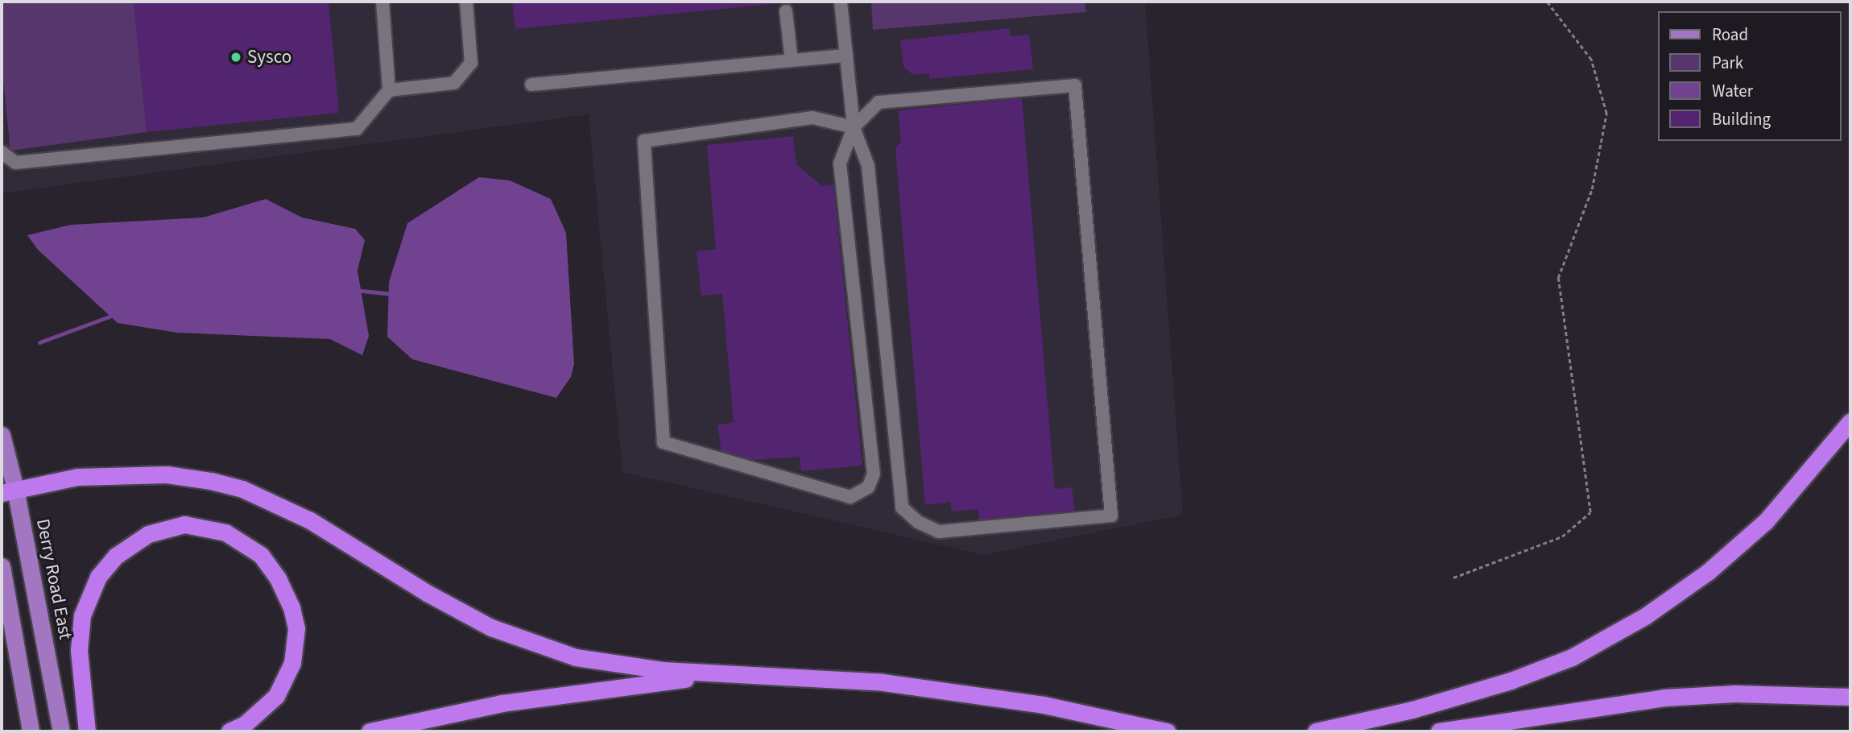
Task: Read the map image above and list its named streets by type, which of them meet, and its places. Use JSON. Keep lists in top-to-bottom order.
{
  "streets": {
    "main road": ["Derry Road East"]
  },
  "places": ["Sysco"],
  "legend": [
    "Road",
    "Park",
    "Water",
    "Building"
  ]
}
